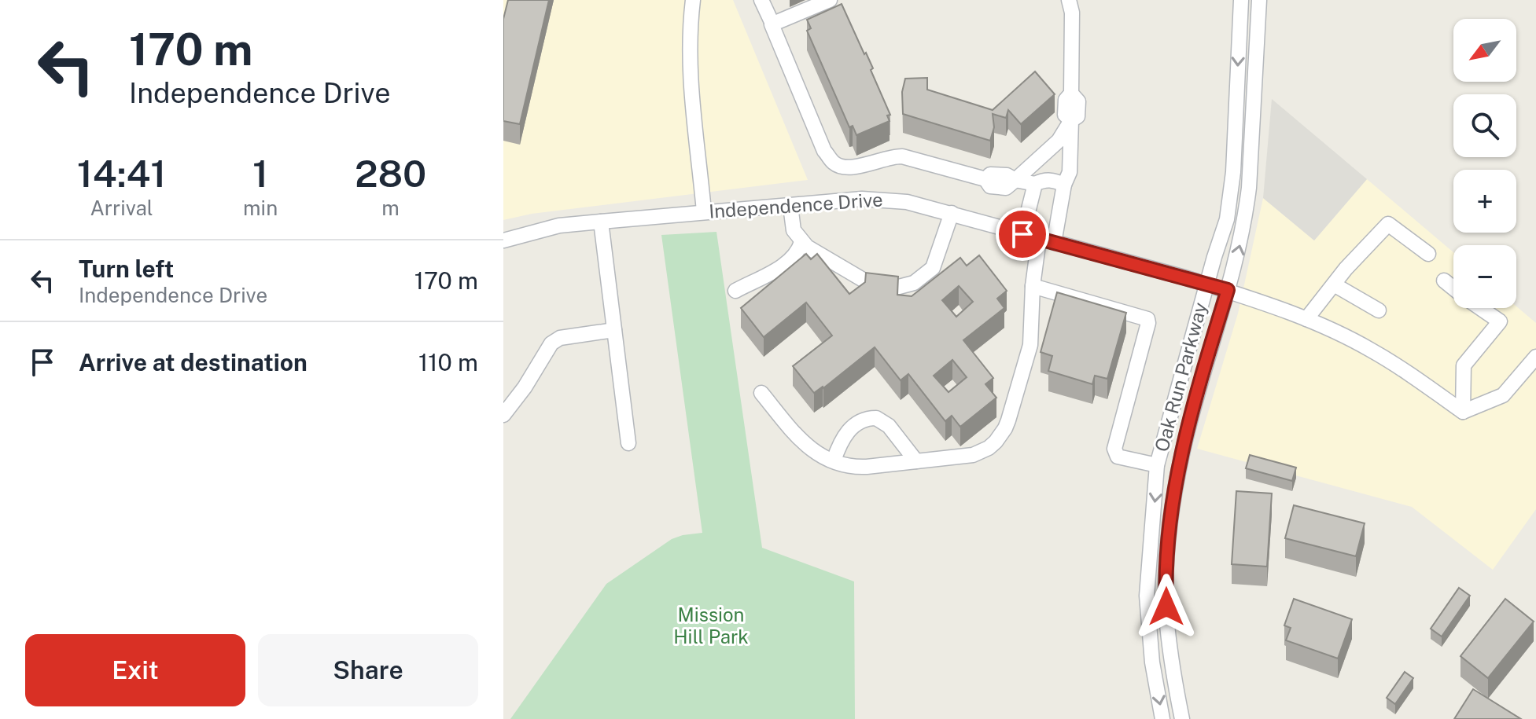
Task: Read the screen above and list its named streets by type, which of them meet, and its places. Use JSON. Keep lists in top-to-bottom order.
{
  "streets": {
    "street": ["Independence Drive", "Oak Run Parkway"]
  },
  "crossings": [
    ["Independence Drive", "Oak Run Parkway"]
  ],
  "parks": ["Mission Hill Park"],
  "north": "bottom left",
  "page": {
    "turn": ["170 m", "Independence Drive"],
    "map_buttons": ["+", "−"],
    "eta": [
      "14:41",
      "Arrival",
      "1",
      "min",
      "280",
      "m"
    ],
    "list": [
      {
        "name": "Turn left",
        "note": "Independence Drive",
        "value": "170 m"
      },
      {
        "name": "Arrive at destination",
        "value": "110 m"
      }
    ],
    "buttons": ["Exit", "Share"]
  }
}
